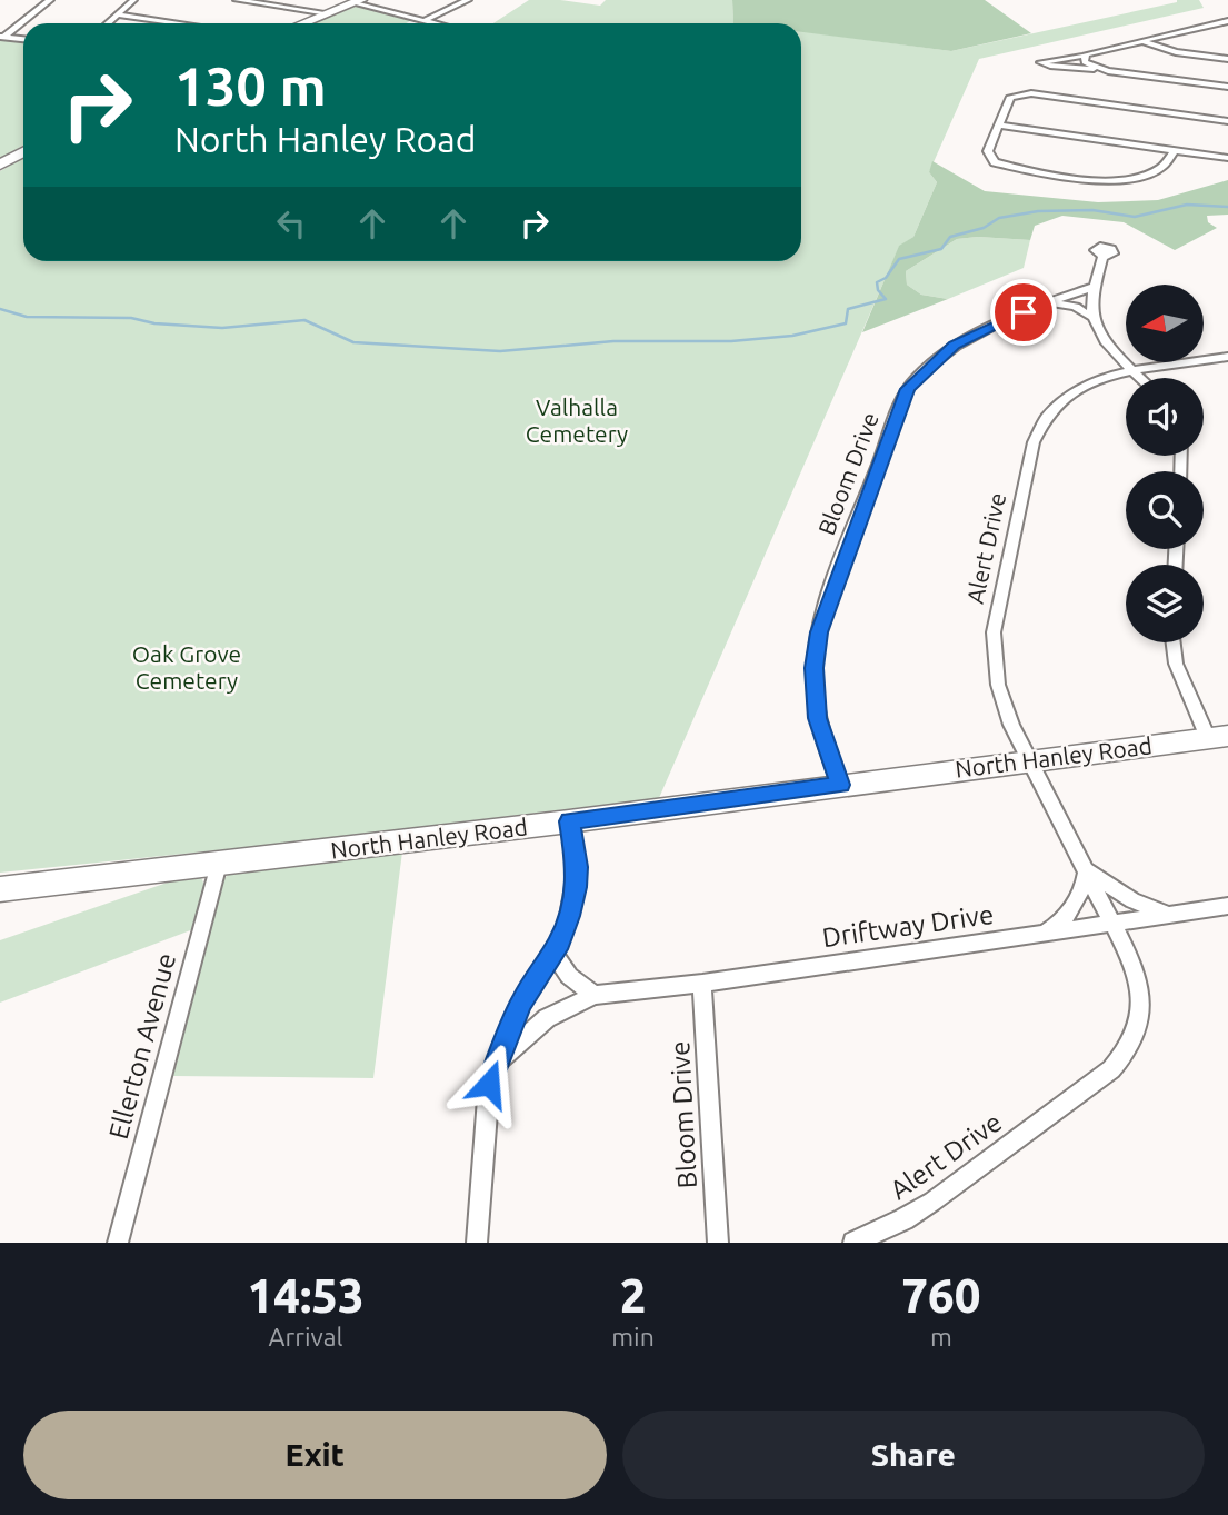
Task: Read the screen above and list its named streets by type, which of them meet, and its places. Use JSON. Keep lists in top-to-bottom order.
{
  "streets": {
    "main road": ["North Hanley Road"],
    "street": [
      "Bloom Drive",
      "Alert Drive",
      "Driftway Drive",
      "Ellerton Avenue"
    ]
  },
  "crossings": [
    ["Bloom Drive", "North Hanley Road"],
    ["Bloom Drive", "Driftway Drive"],
    ["Alert Drive", "North Hanley Road"],
    ["Alert Drive", "Driftway Drive"],
    ["North Hanley Road", "Ellerton Avenue"]
  ],
  "parks": ["Valhalla Cemetery", "Oak Grove Cemetery"],
  "north": "left",
  "page": {
    "turn": ["130 m", "North Hanley Road"],
    "eta": [
      "14:53",
      "Arrival",
      "2",
      "min",
      "760",
      "m"
    ],
    "buttons": ["Exit", "Share"]
  }
}
